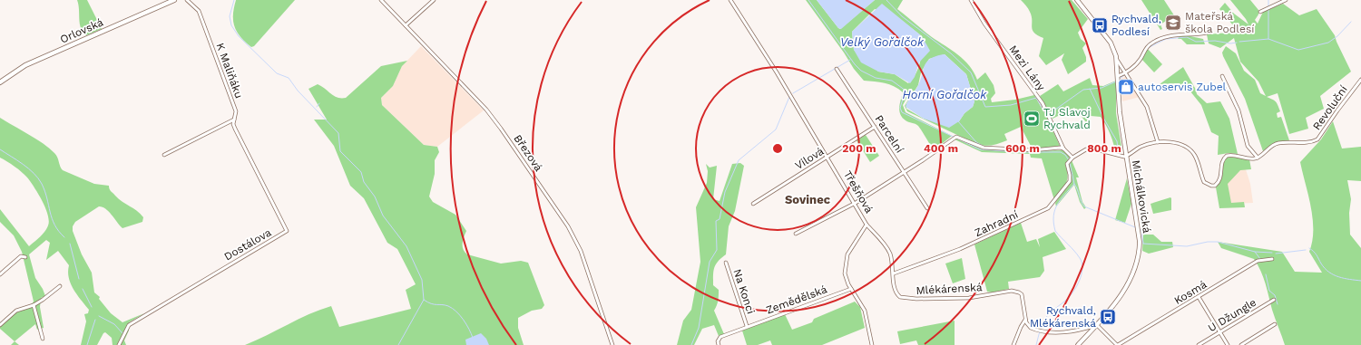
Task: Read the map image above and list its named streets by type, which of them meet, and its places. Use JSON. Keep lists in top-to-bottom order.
{
  "streets": {
    "main road": ["Orlovská"],
    "street": [
      "Mezi Lány",
      "K Maliňáku",
      "Revoluční",
      "Parcelní",
      "Březová",
      "Vilová",
      "Třešňová",
      "Michálkovická",
      "Zahradní",
      "Dostálova",
      "Mlékárenská",
      "Na Konci",
      "Kosmá",
      "Zemědělská",
      "U Džungle"
    ]
  },
  "crossings": [
    ["K Maliňáku", "Dostálova"],
    ["Parcelní", "Vilová"],
    ["Vilová", "Třešňová"],
    ["Třešňová", "Mlékárenská"],
    ["Třešňová", "Zemědělská"],
    ["Michálkovická", "Kosmá"],
    ["Zahradní", "Mlékárenská"],
    ["Na Konci", "Zemědělská"]
  ],
  "districts": ["Sovinec"],
  "water": ["Velký Gořalčok", "Horní Gořalčok"],
  "places": {
    "school or university": ["Mateřská škola Podlesí"],
    "bus stop": ["Rychvald, Podlesí", "Rychvald, Mlékárenská"],
    "shop": ["autoservis Zubel"],
    "sports": ["TJ Slavoj Rychvald"]
  },
  "rings": [
    "200 m",
    "400 m",
    "600 m",
    "800 m"
  ]
}
